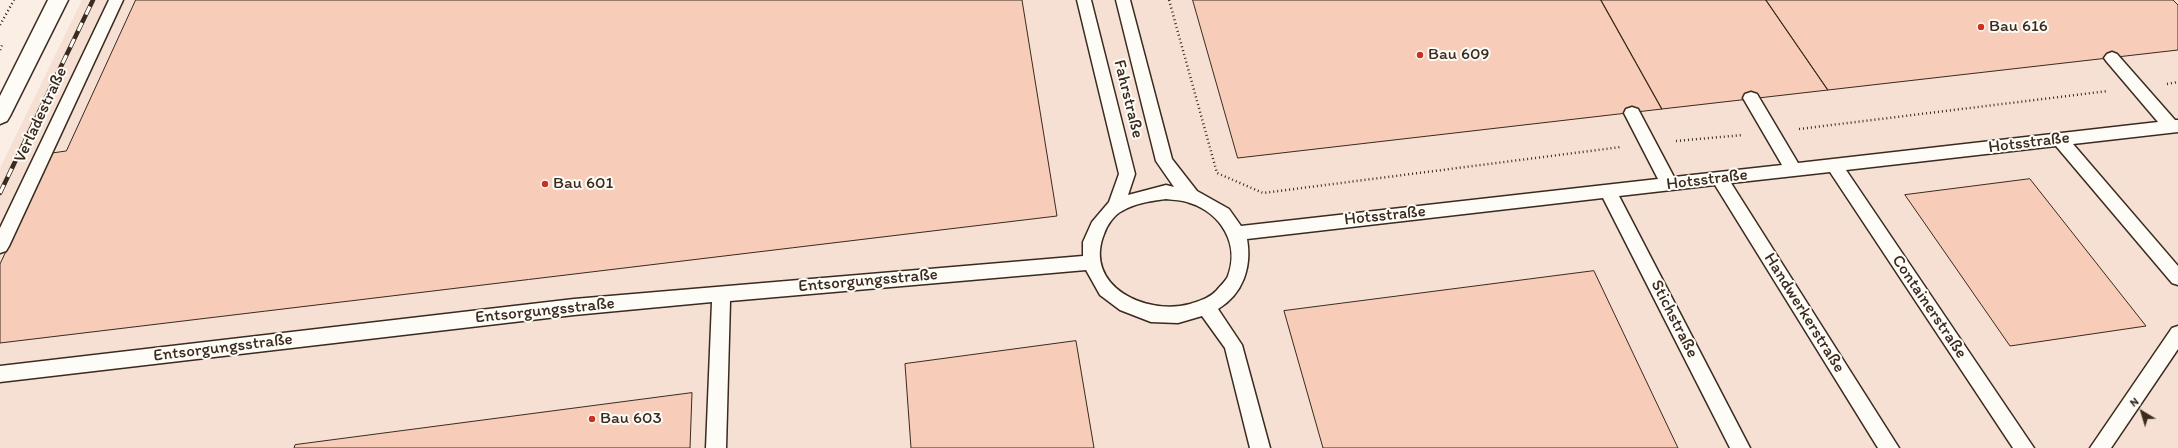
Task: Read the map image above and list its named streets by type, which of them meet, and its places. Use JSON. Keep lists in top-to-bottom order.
{
  "streets": {
    "lane": [
      "Fahrstraße",
      "Verladestraße",
      "Hotsstraße",
      "Entsorgungsstraße",
      "Containerstraße",
      "Handwerkerstraße",
      "Stichstraße"
    ]
  },
  "crossings": [
    ["Fahrstraße", "Hotsstraße"],
    ["Fahrstraße", "Entsorgungsstraße"],
    ["Hotsstraße", "Entsorgungsstraße"],
    ["Hotsstraße", "Containerstraße"],
    ["Hotsstraße", "Handwerkerstraße"],
    ["Hotsstraße", "Stichstraße"]
  ],
  "places": [
    "Bau 616",
    "Bau 609",
    "Bau 601",
    "Bau 603"
  ],
  "north": "top left"
}
